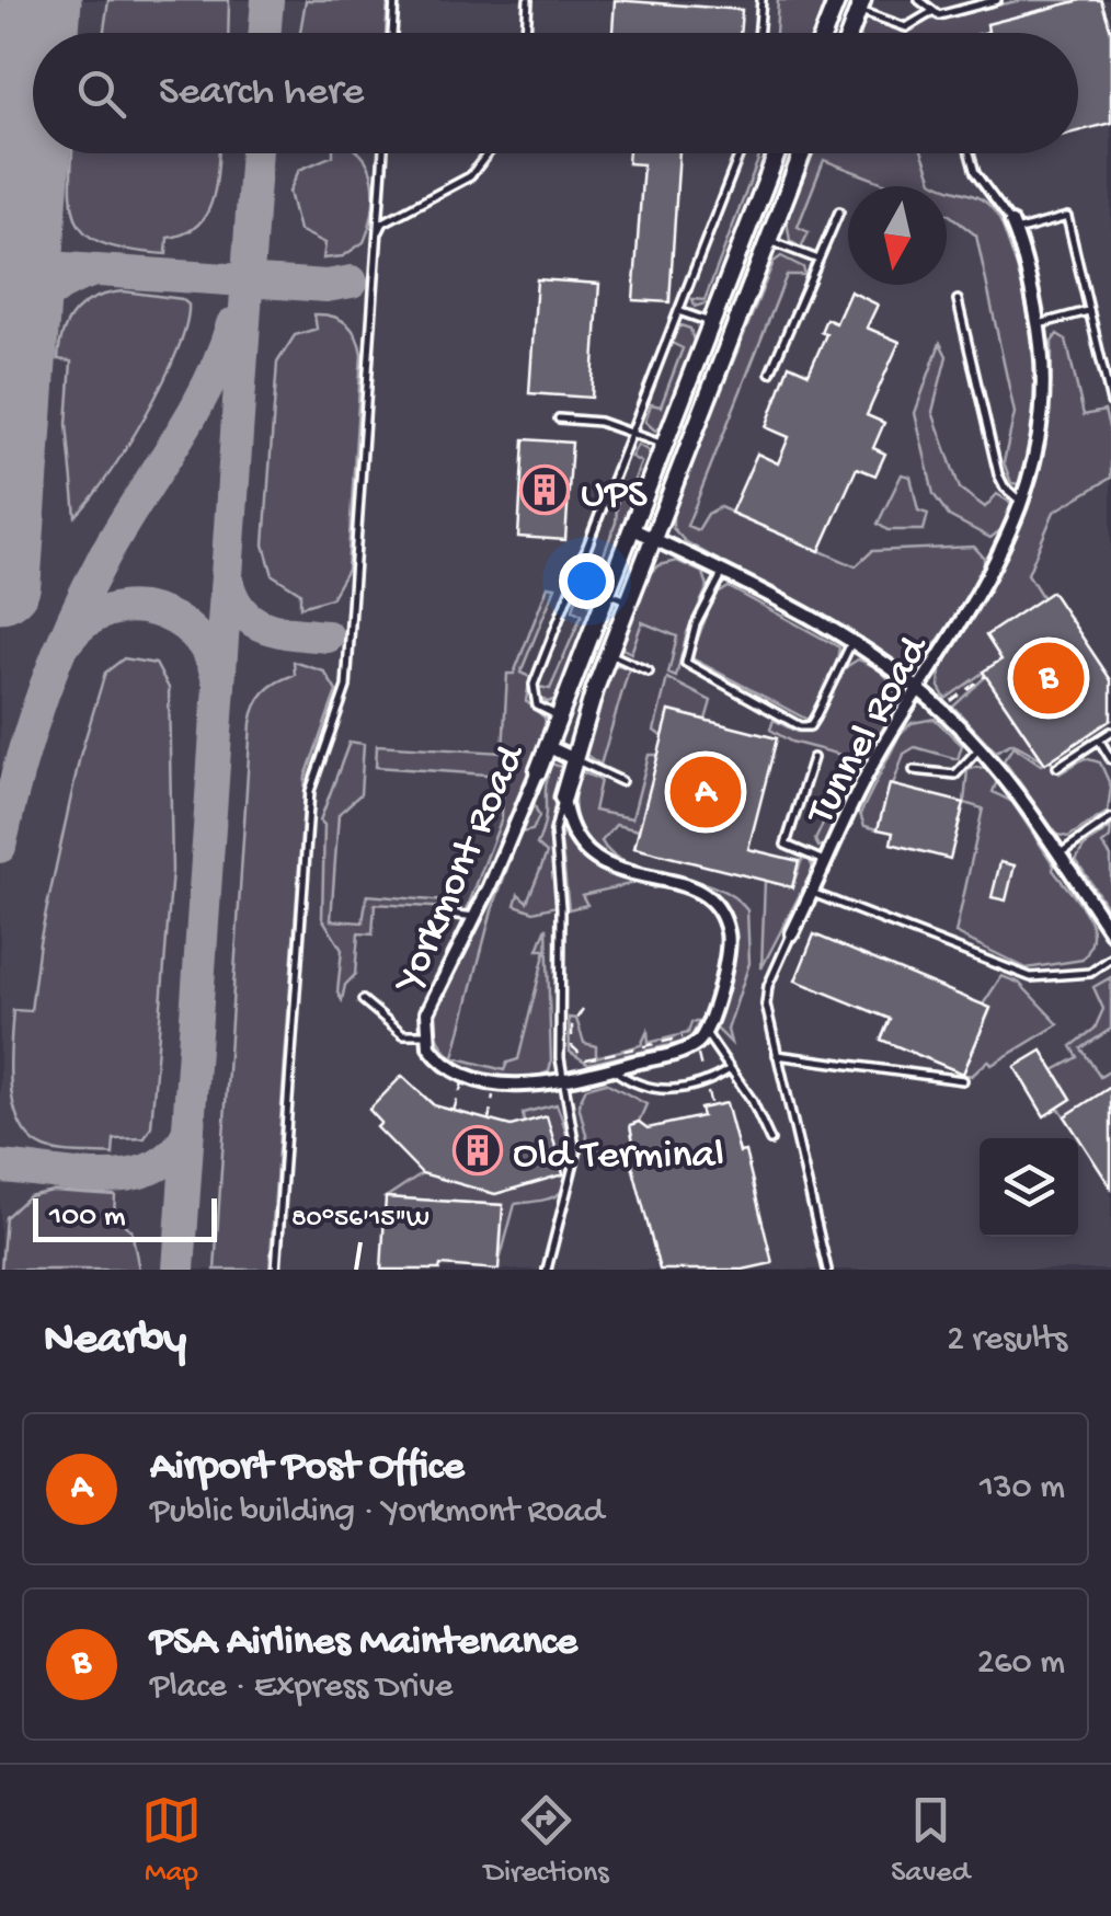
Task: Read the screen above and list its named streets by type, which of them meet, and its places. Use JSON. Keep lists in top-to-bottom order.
{
  "streets": {
    "street": ["Tunnel Road", "Yorkmont Road"]
  },
  "places": {
    "building": ["UPS", "Old Terminal"]
  },
  "scale_bar": "100 m",
  "north": "bottom",
  "page": {
    "search": "Search here",
    "pins": ["B", "A"],
    "scale": "100 m",
    "heading": ["Nearby", "2 results"],
    "list": [
      {
        "mark": "A",
        "name": "Airport Post Office",
        "note": "Public building · Yorkmont Road",
        "value": "130 m"
      },
      {
        "mark": "B",
        "name": "PSA Airlines Maintenance",
        "note": "Place · Express Drive",
        "value": "260 m"
      }
    ],
    "nav": ["Map", "Directions", "Saved"]
  },
  "coordinates": ["80°56'15\"W"]
}
